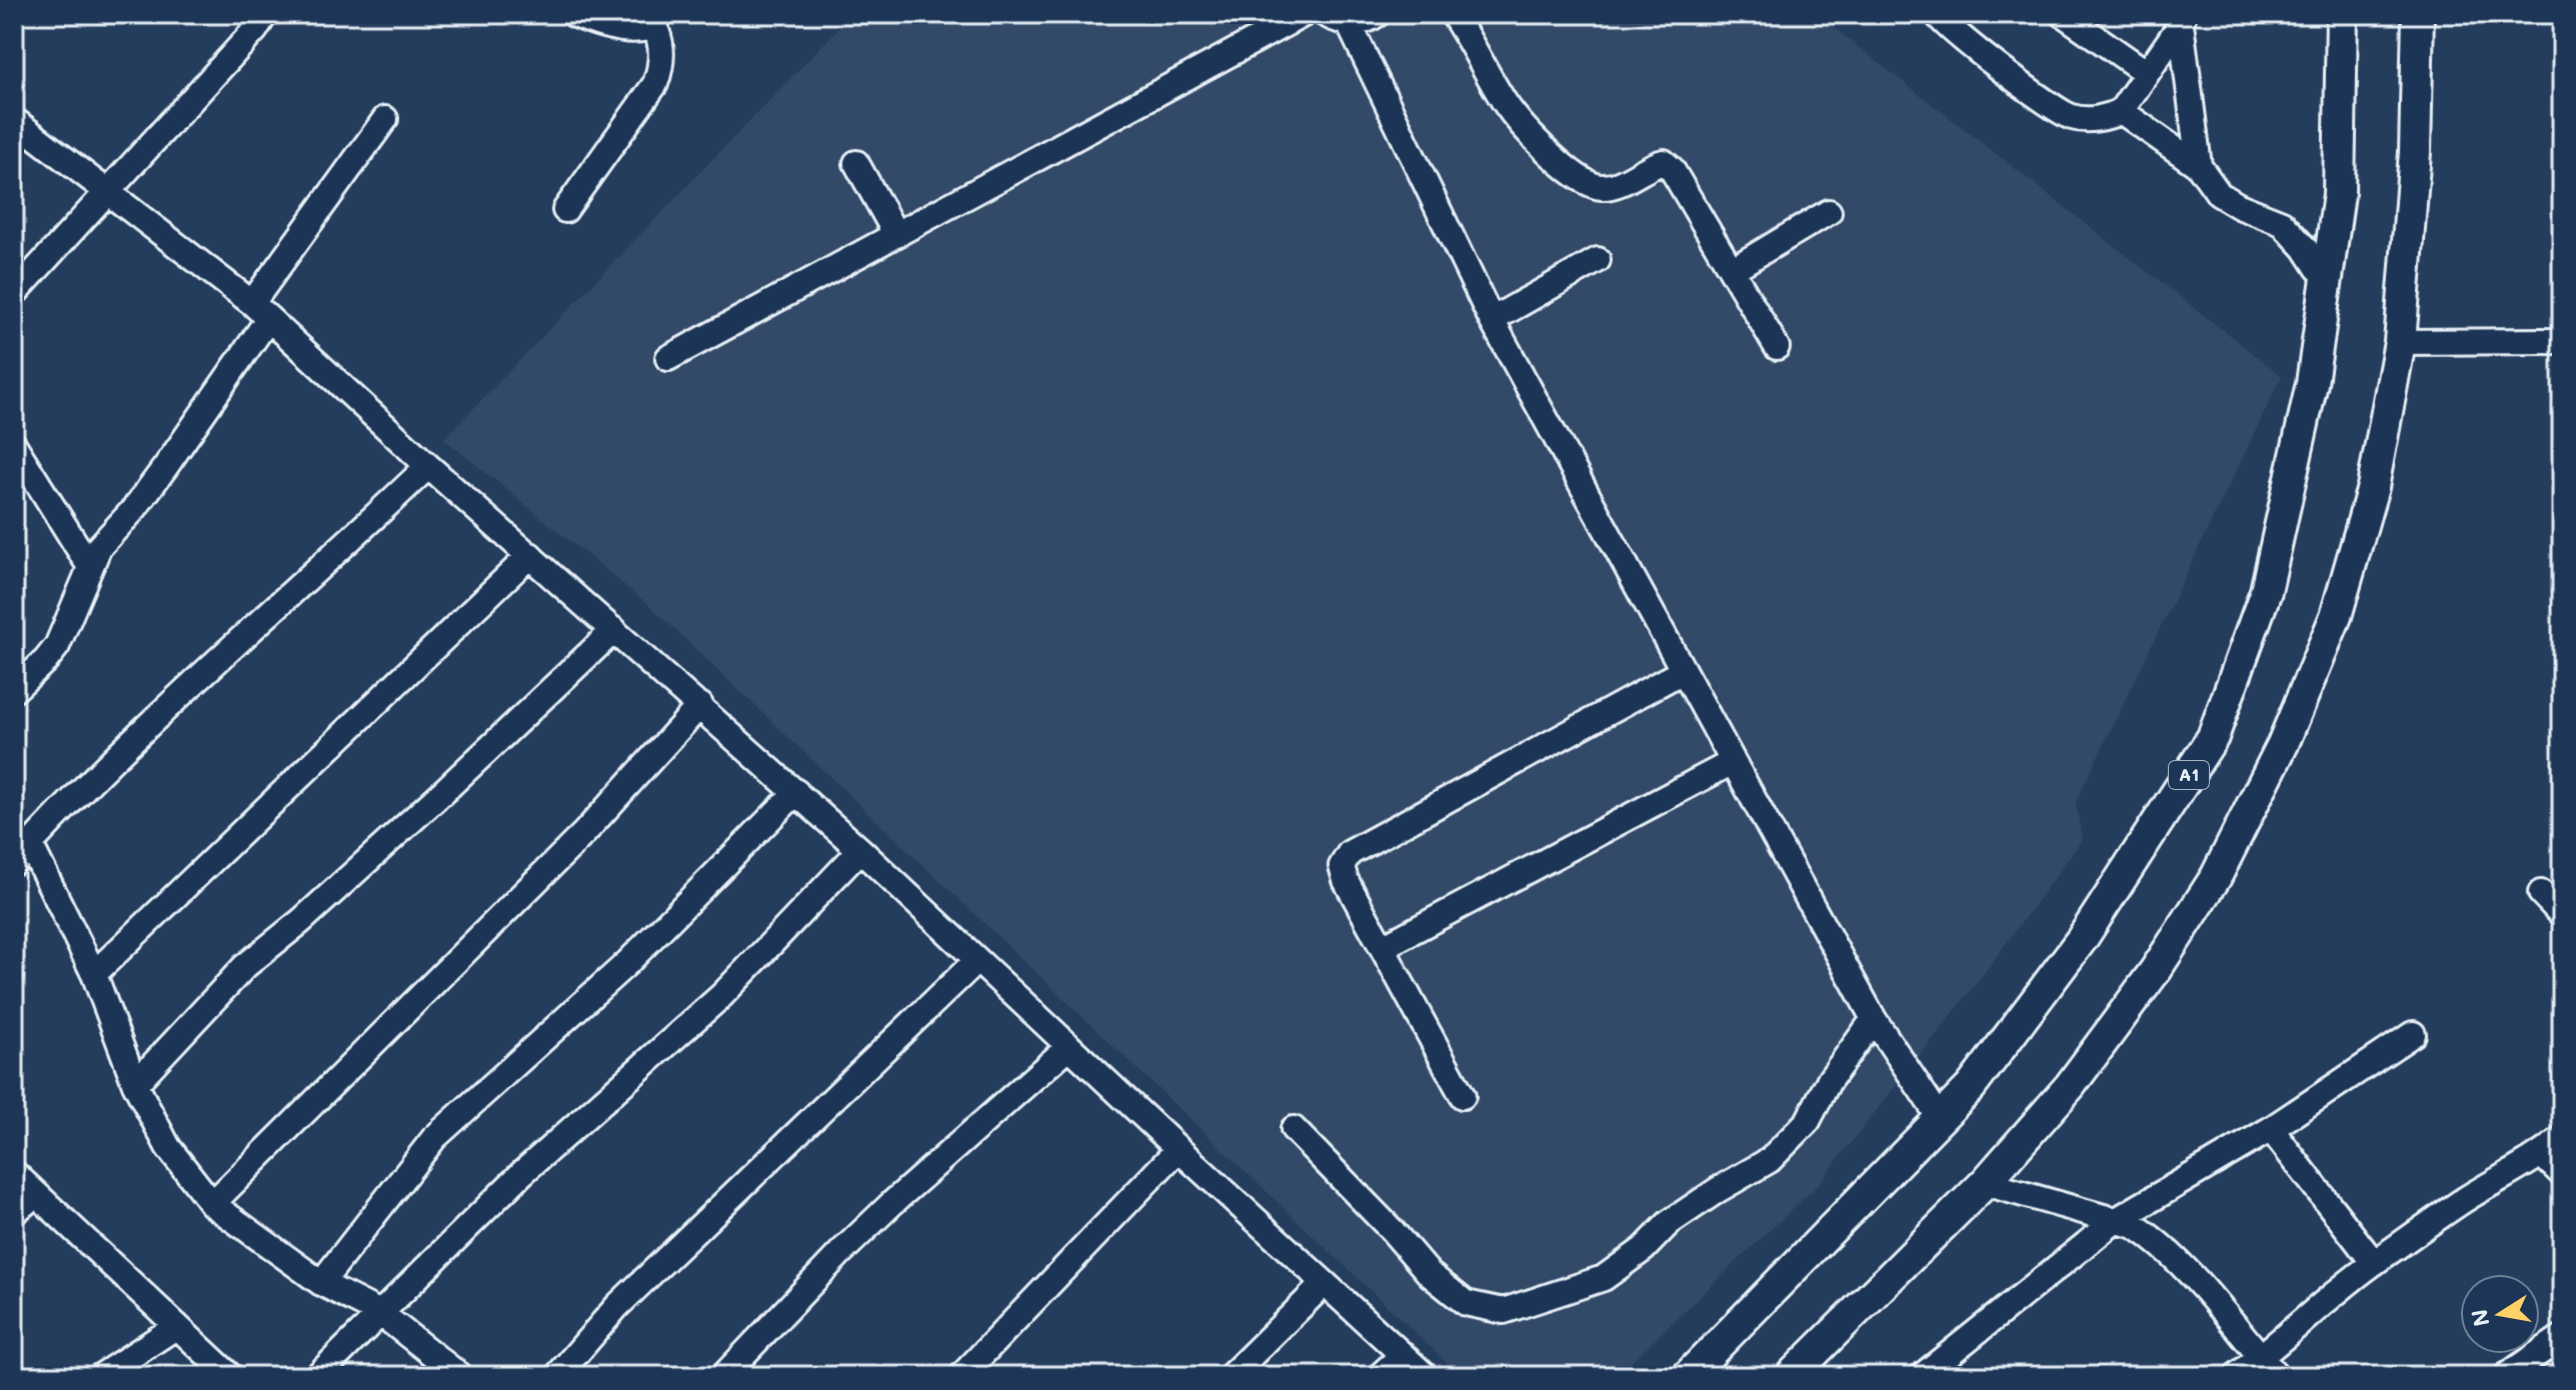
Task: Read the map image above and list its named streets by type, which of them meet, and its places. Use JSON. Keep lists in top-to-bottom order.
{
  "streets": {
    "main road": ["A1"]
  },
  "north": "left"
}
